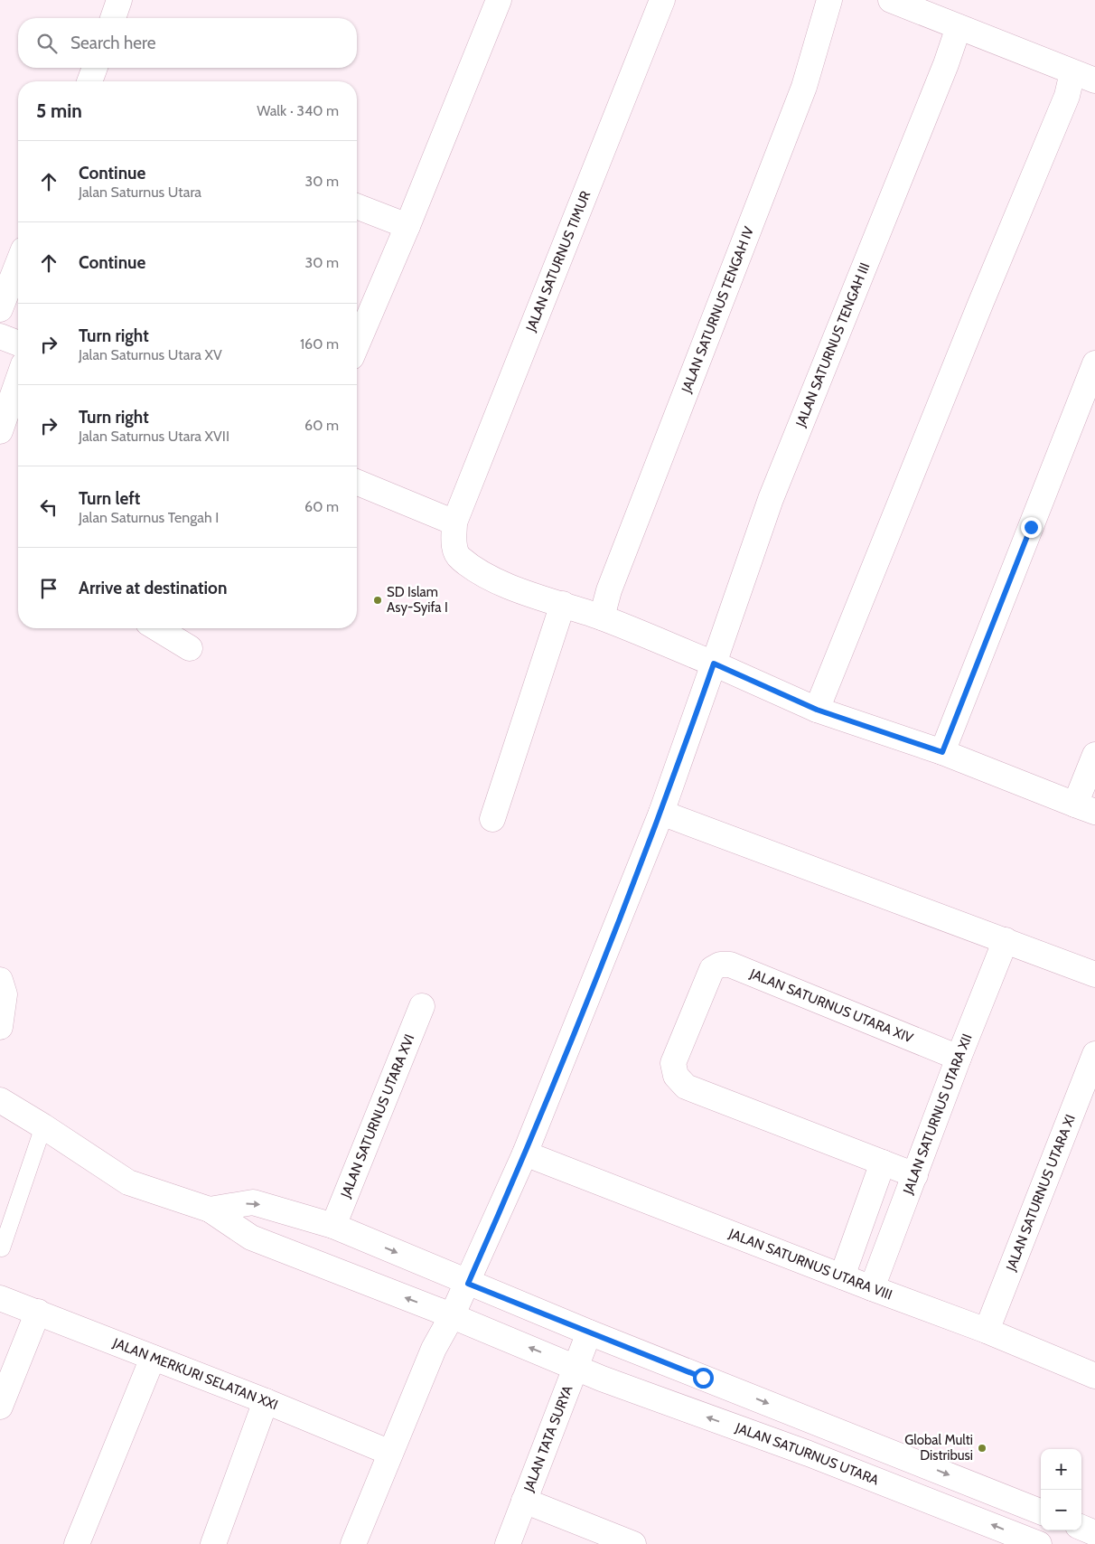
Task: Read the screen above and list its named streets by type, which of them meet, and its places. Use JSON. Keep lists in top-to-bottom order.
{
  "streets": {
    "street": [
      "JALAN SATURNUS TIMUR",
      "JALAN SATURNUS TENGAH IV",
      "JALAN SATURNUS TENGAH III",
      "JALAN SATURNUS UTARA XIV",
      "JALAN SATURNUS UTARA XII",
      "JALAN SATURNUS UTARA XVI",
      "JALAN SATURNUS UTARA XI",
      "JALAN SATURNUS UTARA VIII",
      "JALAN MERKURI SELATAN XXI",
      "JALAN TATA SURYA",
      "JALAN SATURNUS UTARA"
    ]
  },
  "crossings": [
    ["JALAN SATURNUS TENGAH III", "JALAN SATURNUS UTARA VIII"],
    ["JALAN SATURNUS TENGAH III", "JALAN MERKURI SELATAN XXI"],
    ["JALAN SATURNUS TENGAH III", "JALAN SATURNUS UTARA"],
    ["JALAN SATURNUS UTARA XIV", "JALAN SATURNUS UTARA XII"],
    ["JALAN SATURNUS UTARA XII", "JALAN SATURNUS UTARA VIII"],
    ["JALAN SATURNUS UTARA XI", "JALAN SATURNUS UTARA VIII"],
    ["JALAN TATA SURYA", "JALAN SATURNUS UTARA"]
  ],
  "places": ["SD Islam Asy-Syifa I", "Global Multi Distribusi"],
  "page": {
    "search": "Search here",
    "heading": ["5 min", "Walk · 340 m"],
    "list": [
      ["Continue", "Jalan Saturnus Utara", "30 m"],
      ["Continue", "30 m"],
      ["Turn right", "Jalan Saturnus Utara XV", "160 m"],
      ["Turn right", "Jalan Saturnus Utara XVII", "60 m"],
      ["Turn left", "Jalan Saturnus Tengah I", "60 m"],
      "Arrive at destination"
    ],
    "map_buttons": ["+", "−"]
  }
}
